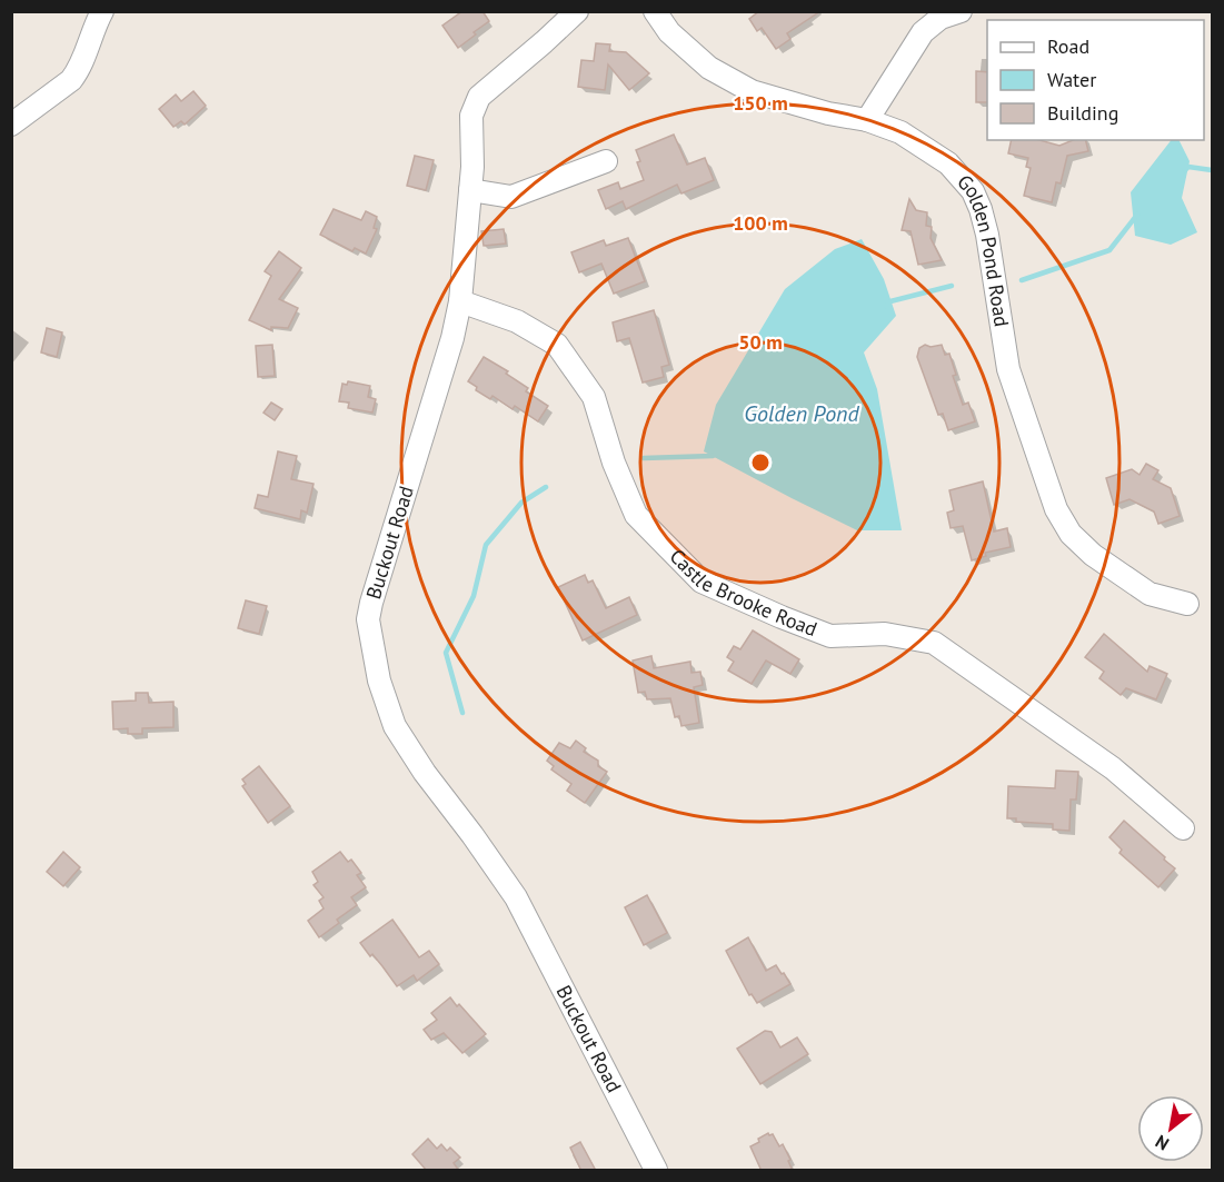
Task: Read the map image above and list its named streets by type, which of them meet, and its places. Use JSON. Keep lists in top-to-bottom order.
{
  "streets": {
    "street": ["Golden Pond Road", "Buckout Road", "Castle Brooke Road"]
  },
  "crossings": [
    ["Buckout Road", "Castle Brooke Road"]
  ],
  "water": ["Golden Pond"],
  "legend": ["Road", "Water", "Building"],
  "north": "bottom left",
  "rings": ["150 m", "100 m", "50 m"]
}
